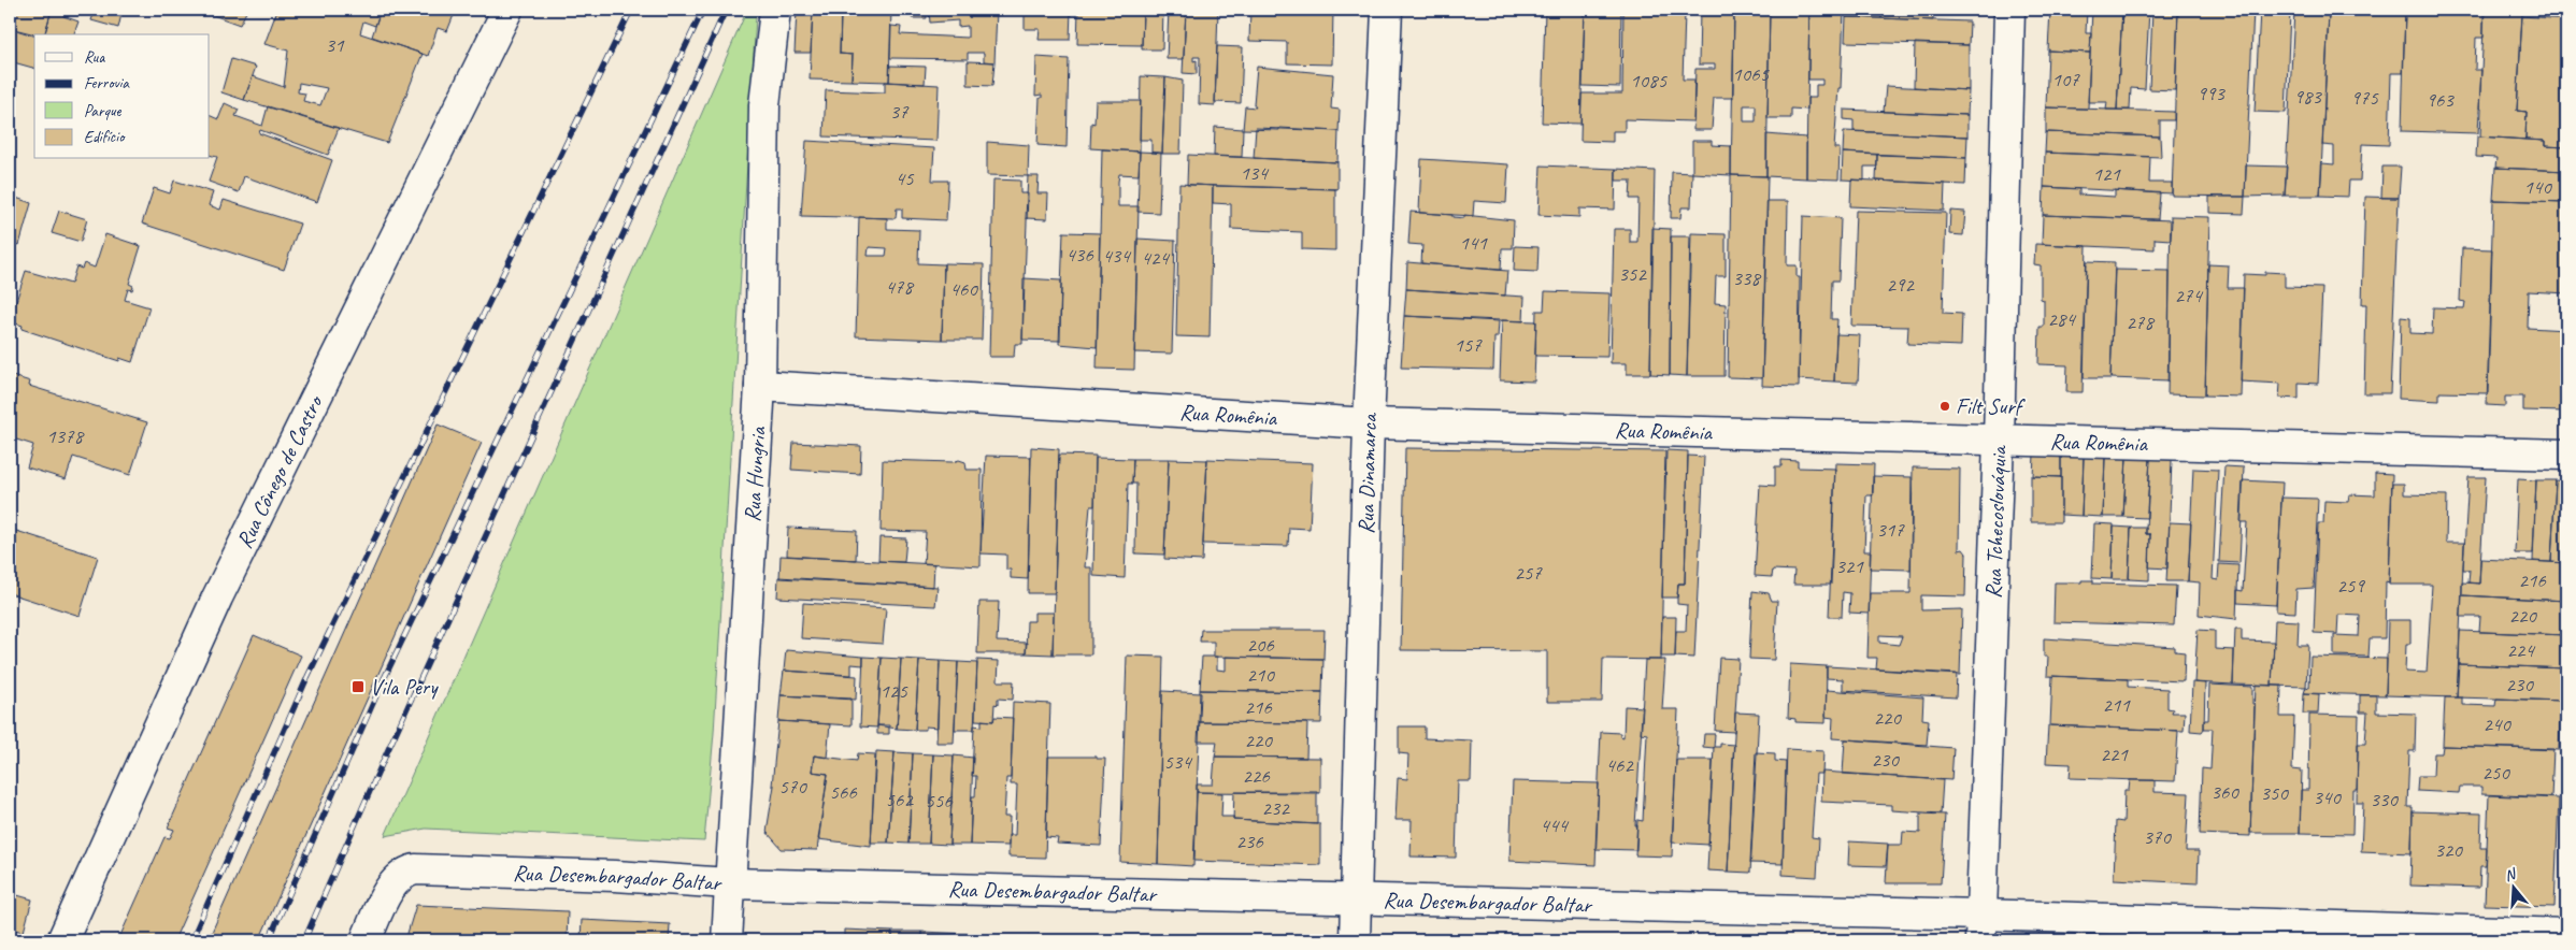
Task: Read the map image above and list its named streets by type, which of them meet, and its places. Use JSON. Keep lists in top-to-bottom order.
{
  "streets": {
    "street": [
      "Rua Romênia",
      "Rua Cônego de Castro",
      "Rua Hungria",
      "Rua Dinamarca",
      "Rua Tchecoslováquia",
      "Rua Desembargador Baltar"
    ]
  },
  "crossings": [
    ["Rua Romênia", "Rua Hungria"],
    ["Rua Romênia", "Rua Dinamarca"],
    ["Rua Romênia", "Rua Tchecoslováquia"],
    ["Rua Hungria", "Rua Desembargador Baltar"],
    ["Rua Dinamarca", "Rua Desembargador Baltar"],
    ["Rua Tchecoslováquia", "Rua Desembargador Baltar"]
  ],
  "places": {
    "other": ["Filt Surf"],
    "transit": ["Vila Pery"]
  },
  "house_numbers": [
    "31",
    "1065",
    "107",
    "1085",
    "993",
    "983",
    "975",
    "963",
    "37",
    "134",
    "121",
    "45",
    "140",
    "141",
    "436",
    "434",
    "424",
    "352",
    "338",
    "292",
    "478",
    "460",
    "274",
    "284",
    "278",
    "157",
    "1378",
    "317",
    "321",
    "257",
    "216",
    "259",
    "220",
    "206",
    "224",
    "210",
    "230",
    "125",
    "211",
    "216",
    "220",
    "240",
    "220",
    "221",
    "230",
    "534",
    "462",
    "250",
    "226",
    "570",
    "566",
    "360",
    "350",
    "340",
    "562",
    "330",
    "556",
    "232",
    "444",
    "370",
    "236",
    "320"
  ],
  "legend": [
    "Rua",
    "Ferrovia",
    "Parque",
    "Edifício"
  ],
  "north": "top"
}
